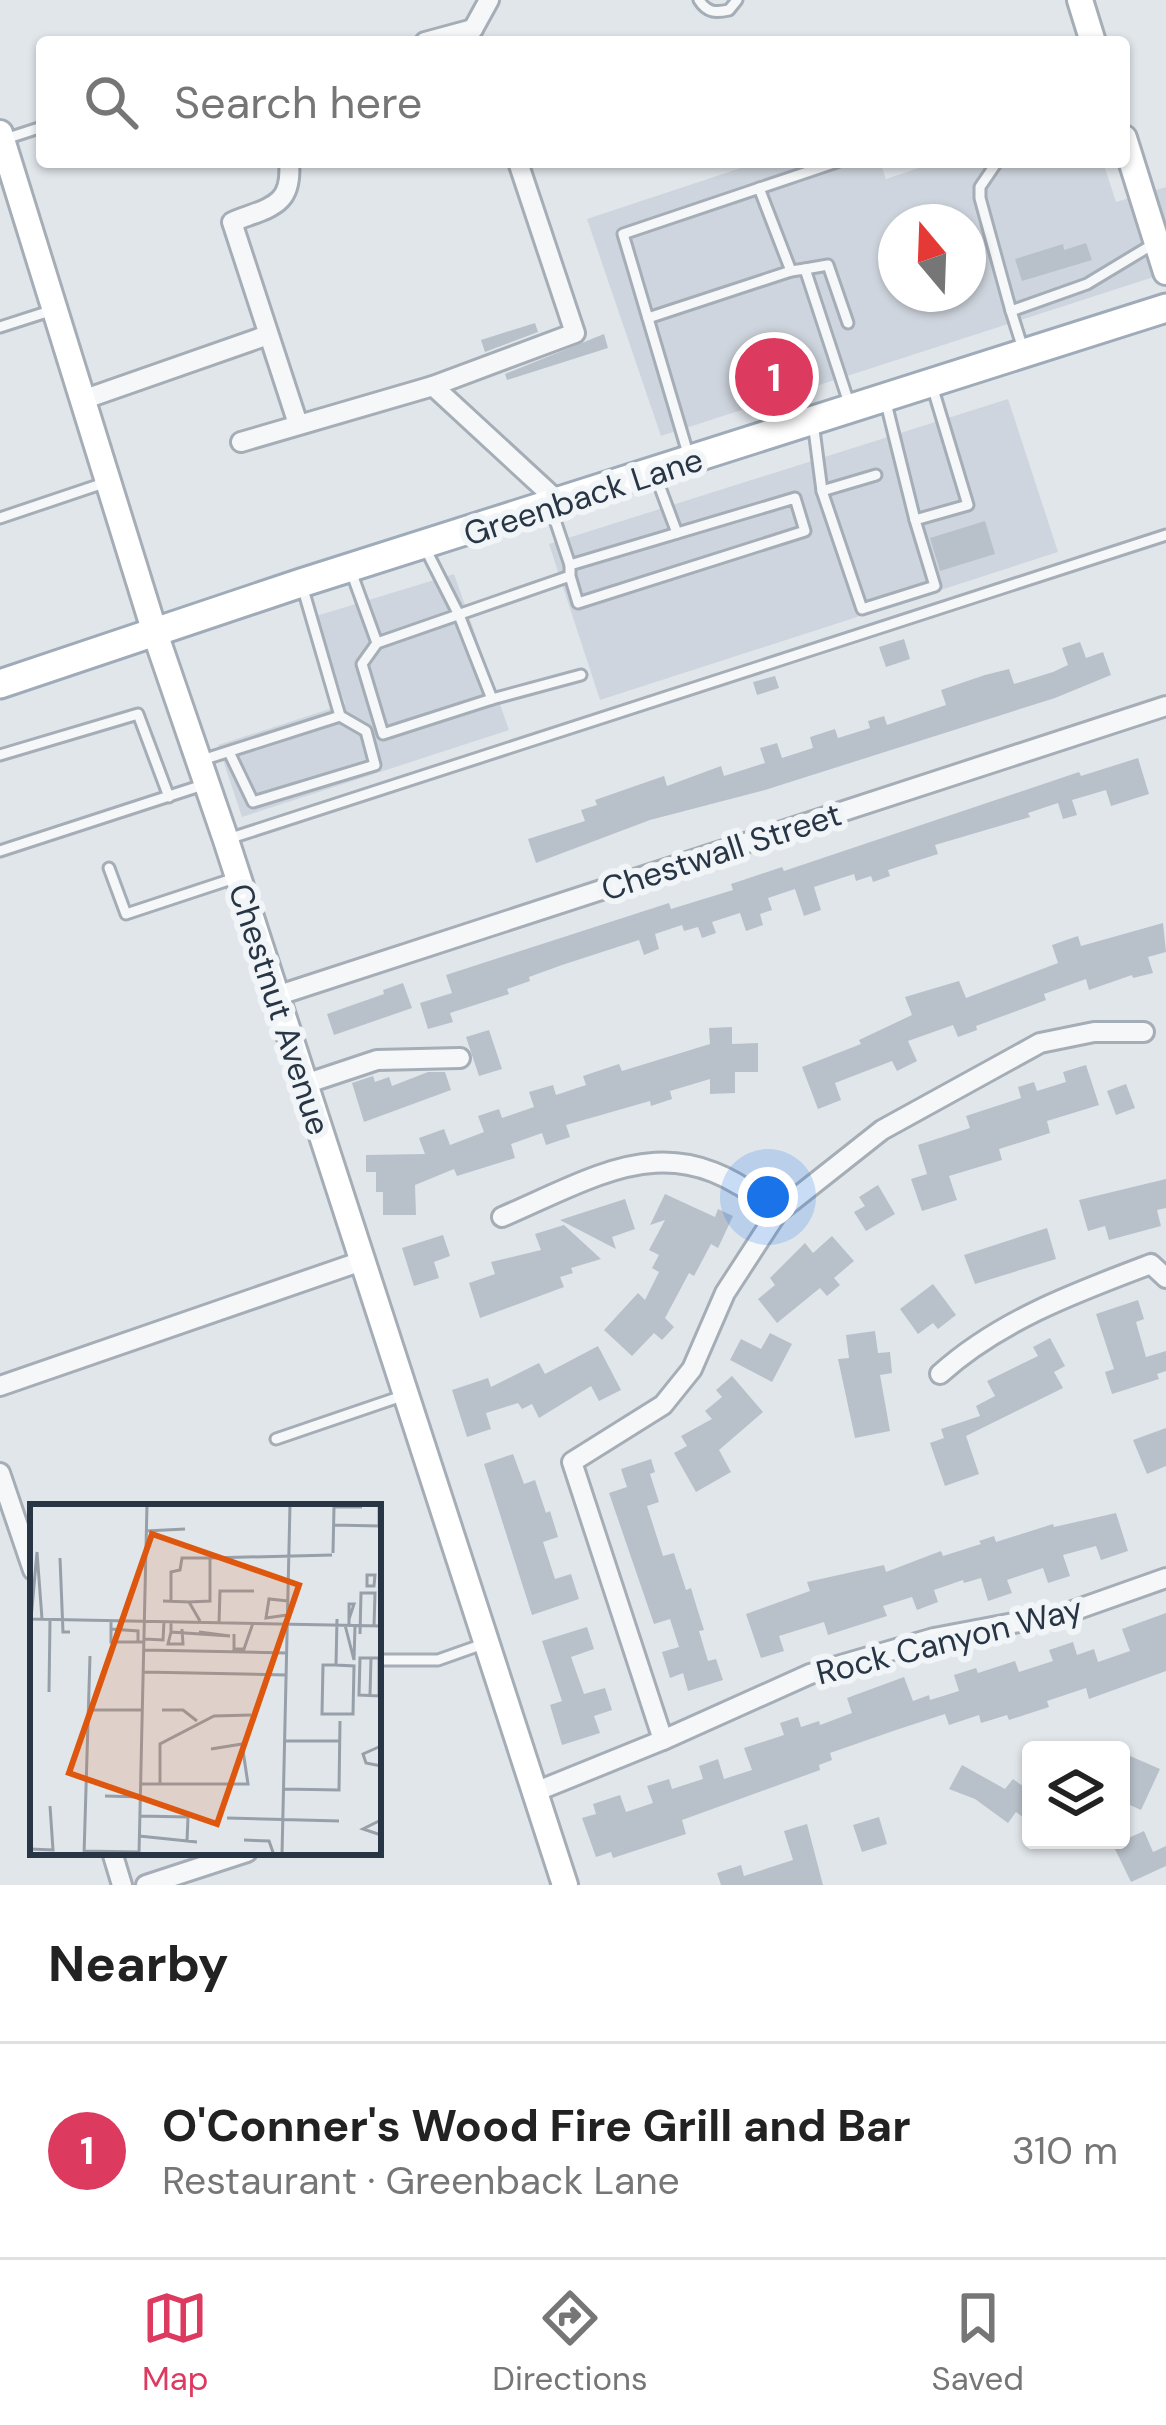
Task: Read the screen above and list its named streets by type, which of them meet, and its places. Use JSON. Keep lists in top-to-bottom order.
{
  "streets": {
    "main road": ["Greenback Lane"],
    "street": ["Chestwall Street", "Chestnut Avenue", "Rock Canyon Way"]
  },
  "crossings": [
    ["Greenback Lane", "Chestnut Avenue"],
    ["Chestwall Street", "Chestnut Avenue"],
    ["Chestnut Avenue", "Rock Canyon Way"]
  ],
  "north": "top",
  "page": {
    "search": "Search here",
    "pins": "1",
    "heading": "Nearby",
    "list": [
      {
        "mark": "1",
        "name": "O'Conner's Wood Fire Grill and Bar",
        "note": "Restaurant · Greenback Lane",
        "value": "310 m"
      }
    ],
    "nav": ["Map", "Directions", "Saved"]
  }
}
